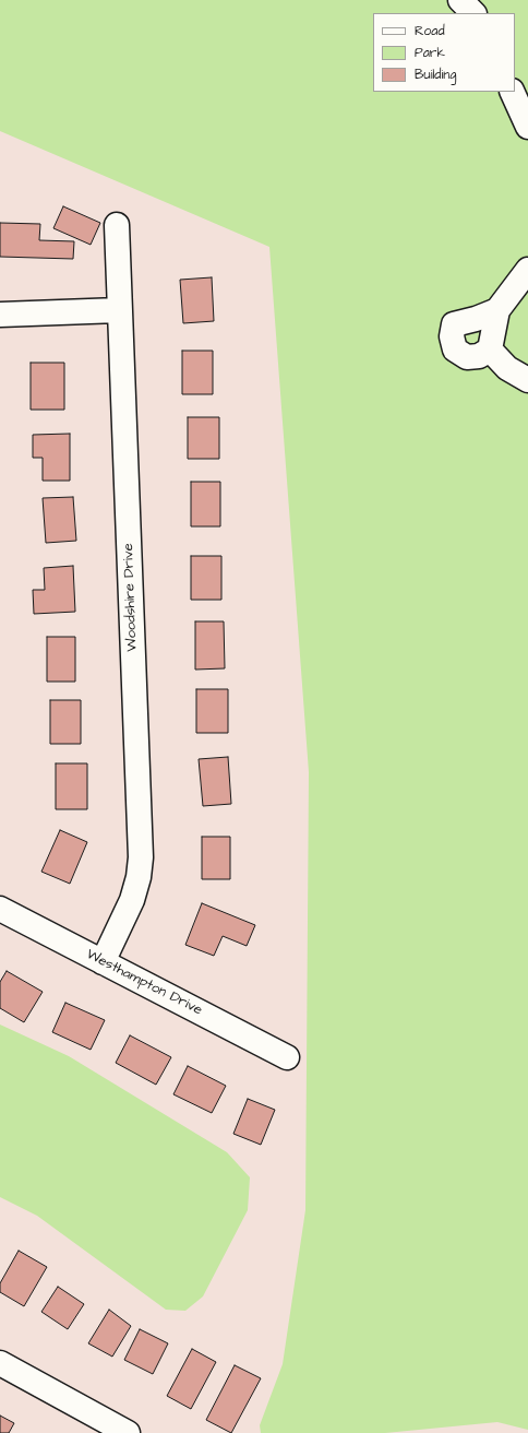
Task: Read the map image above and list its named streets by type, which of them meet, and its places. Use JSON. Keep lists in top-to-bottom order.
{
  "streets": {
    "street": ["Woodshire Drive", "Westhampton Drive"]
  },
  "crossings": [
    ["Woodshire Drive", "Westhampton Drive"]
  ],
  "legend": ["Road", "Park", "Building"]
}
